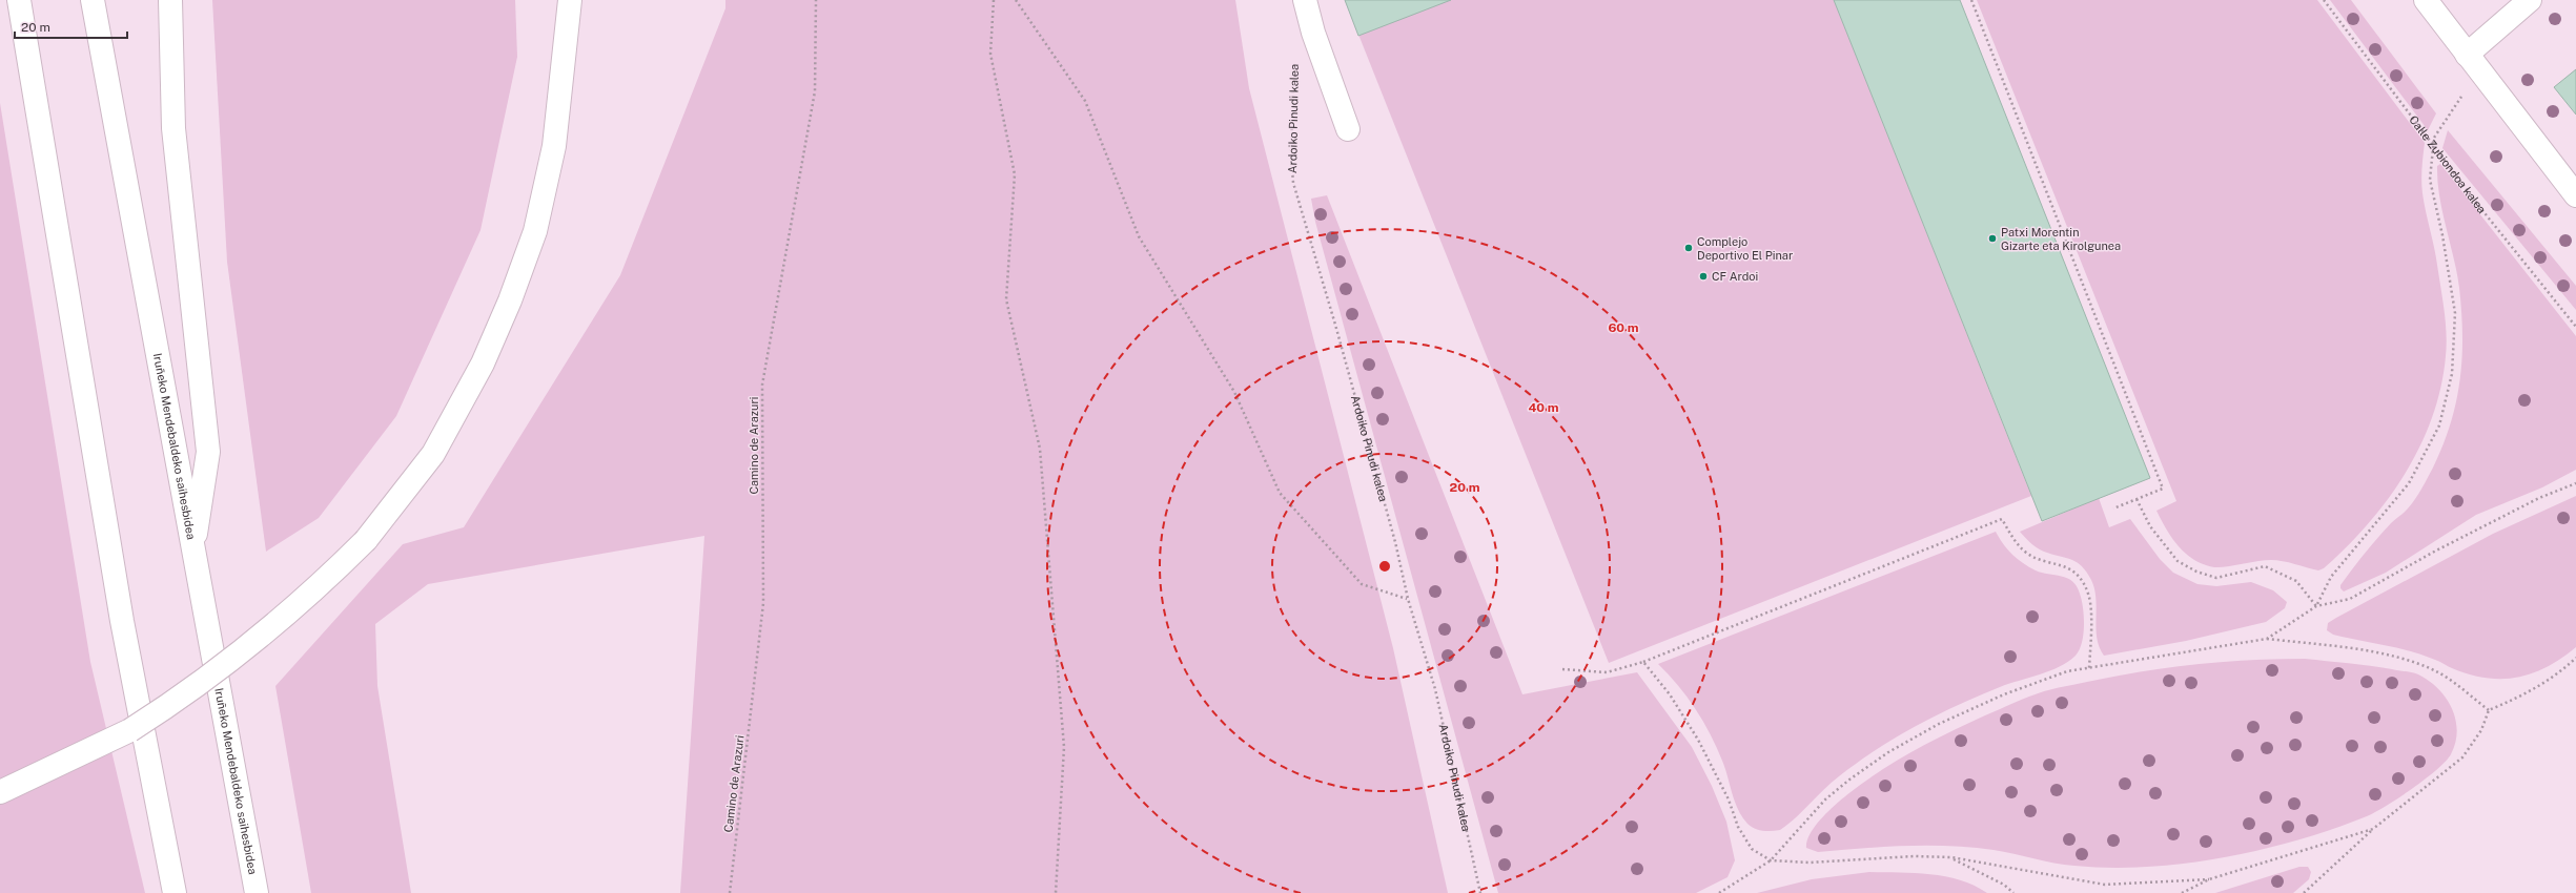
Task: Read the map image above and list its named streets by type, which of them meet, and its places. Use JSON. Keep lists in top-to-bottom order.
{
  "streets": {
    "main road": ["Iruñeko Mendebaldeko saihesbidea"],
    "path": ["Ardoiko Pinudi kalea", "Calle Zubiondoa kalea", "Camino de Arazuri"]
  },
  "places": ["Patxi Morentin Gizarte eta Kirolgunea", "Complejo Deportivo El Pinar", "CF Ardoi"],
  "scale_bar": "20 m",
  "rings": ["60 m", "40 m", "20 m"]
}
